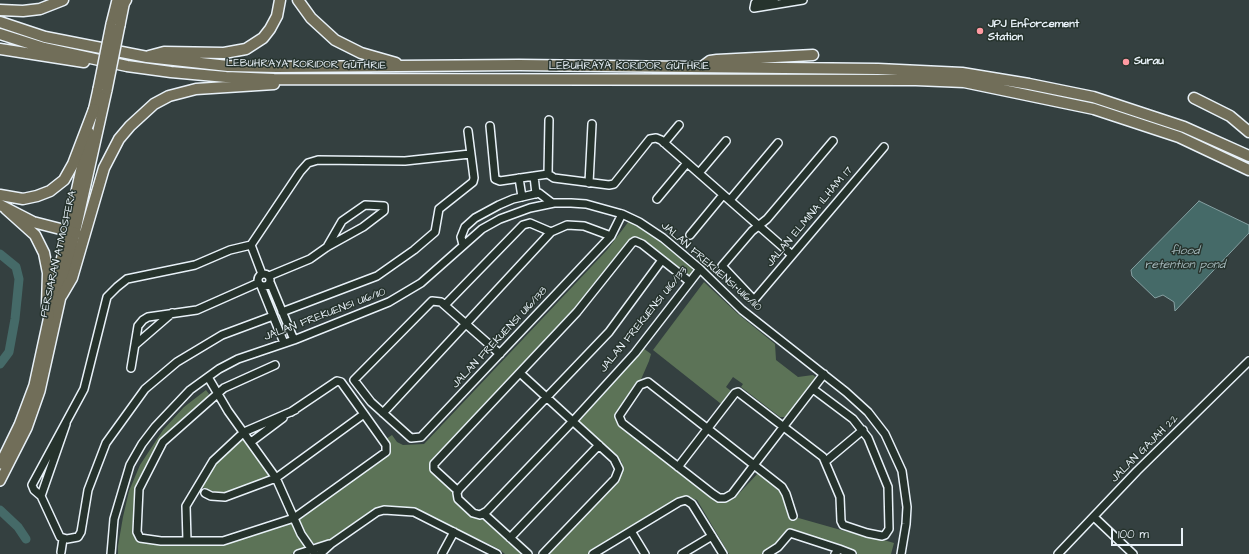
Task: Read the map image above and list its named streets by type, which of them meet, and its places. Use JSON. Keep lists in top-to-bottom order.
{
  "streets": {
    "highway": ["LEBUHRAYA KORIDOR GUTHRIE"],
    "main road": ["PERSIARAN ATMOSFERA"],
    "street": [
      "JALAN ELMINA ILHAM 17",
      "JALAN FREKUENSI U16/110",
      "JALAN FREKUENSI U16/133",
      "JALAN FREKUENSI U16/138",
      "JALAN GAJAH 22"
    ]
  },
  "crossings": [
    ["JALAN FREKUENSI U16/110", "JALAN FREKUENSI U16/133"],
    ["JALAN FREKUENSI U16/110", "JALAN FREKUENSI U16/138"]
  ],
  "water": ["flood retention pond"],
  "places": ["JPJ Enforcement Station", "Surau"],
  "scale_bar": "100 m"
}
